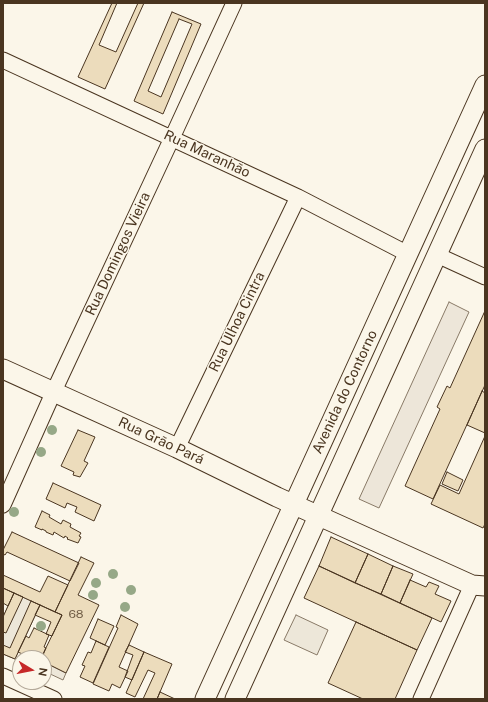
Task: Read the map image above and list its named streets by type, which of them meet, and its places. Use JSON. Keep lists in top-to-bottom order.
{
  "streets": {
    "main road": ["Avenida do Contorno", "Rua Grão Pará"],
    "street": ["Rua Maranhão", "Rua Domingos Vieira", "Rua Ulhoa Cintra"]
  },
  "crossings": [
    ["Rua Maranhão", "Rua Domingos Vieira"],
    ["Rua Maranhão", "Rua Ulhoa Cintra"],
    ["Rua Maranhão", "Avenida do Contorno"],
    ["Rua Domingos Vieira", "Rua Grão Pará"],
    ["Rua Ulhoa Cintra", "Rua Grão Pará"],
    ["Avenida do Contorno", "Rua Grão Pará"]
  ],
  "house_numbers": ["68"],
  "north": "right"
}
